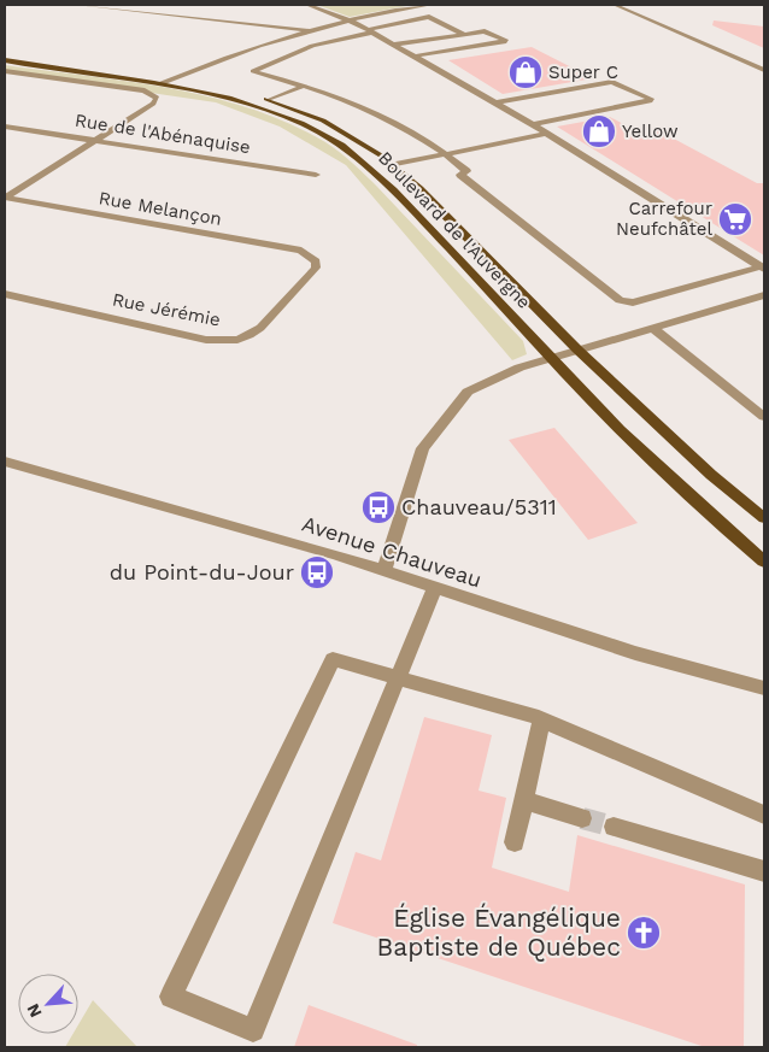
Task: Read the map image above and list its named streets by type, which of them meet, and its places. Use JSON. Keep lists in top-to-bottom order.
{
  "streets": {
    "main road": ["Boulevard de l'Auvergne"],
    "street": [
      "Rue de l'Abénaquise",
      "Rue Melançon",
      "Rue Jérémie",
      "Avenue Chauveau"
    ]
  },
  "crossings": [
    ["Rue Melançon", "Rue Jérémie"]
  ],
  "places": {
    "shop": ["Super C", "Yellow"],
    "supermarket": ["Carrefour Neufchâtel"],
    "bus stop": ["Chauveau/5311", "du Point-du-Jour"],
    "church": ["Église Évangélique Baptiste de Québec"]
  },
  "north": "bottom left"
}
